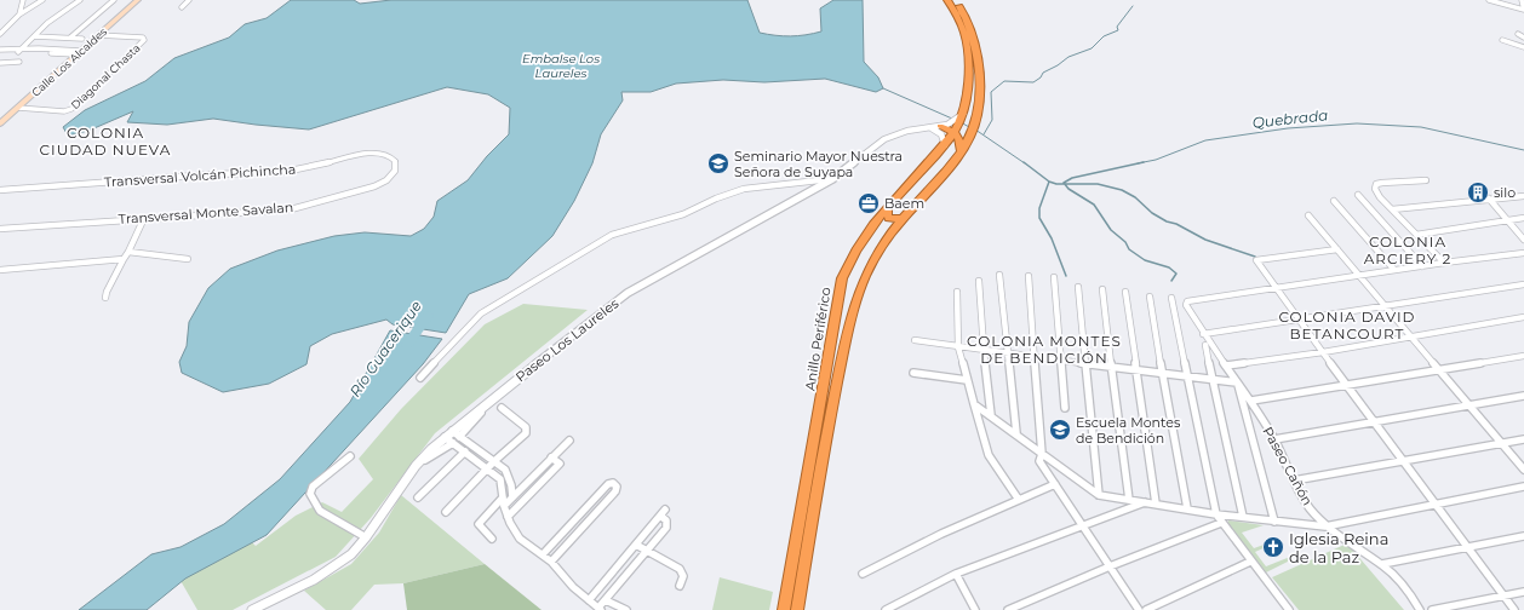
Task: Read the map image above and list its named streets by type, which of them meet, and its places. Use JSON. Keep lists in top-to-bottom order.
{
  "streets": {
    "highway": ["Anillo Periférico"],
    "main road": ["Calle Los Alcaldes"],
    "street": [
      "Diagonal Chasta",
      "Transversal Volcán Pichincha",
      "Transversal Monte Savalan",
      "Paseo Los Laureles",
      "Paseo Cañón"
    ]
  },
  "crossings": [
    ["Calle Los Alcaldes", "Diagonal Chasta"],
    ["Transversal Volcán Pichincha", "Transversal Monte Savalan"],
    ["Anillo Periférico", "Paseo Los Laureles"]
  ],
  "districts": [
    "COLONIA CIUDAD NUEVA",
    "COLONIA ARCIERY 2",
    "COLONIA DAVID BETANCOURT",
    "COLONIA MONTES DE BENDICIÓN"
  ],
  "water": ["Embalse Los Laureles", "Quebrada", "Río Guacerique"],
  "places": {
    "school or university": ["Seminario Mayor Nuestra Señora de Suyapa", "Escuela Montes de Bendición"],
    "building": ["silo"],
    "office": ["Baem"],
    "church": ["Iglesia Reina de la Paz"]
  }
}
